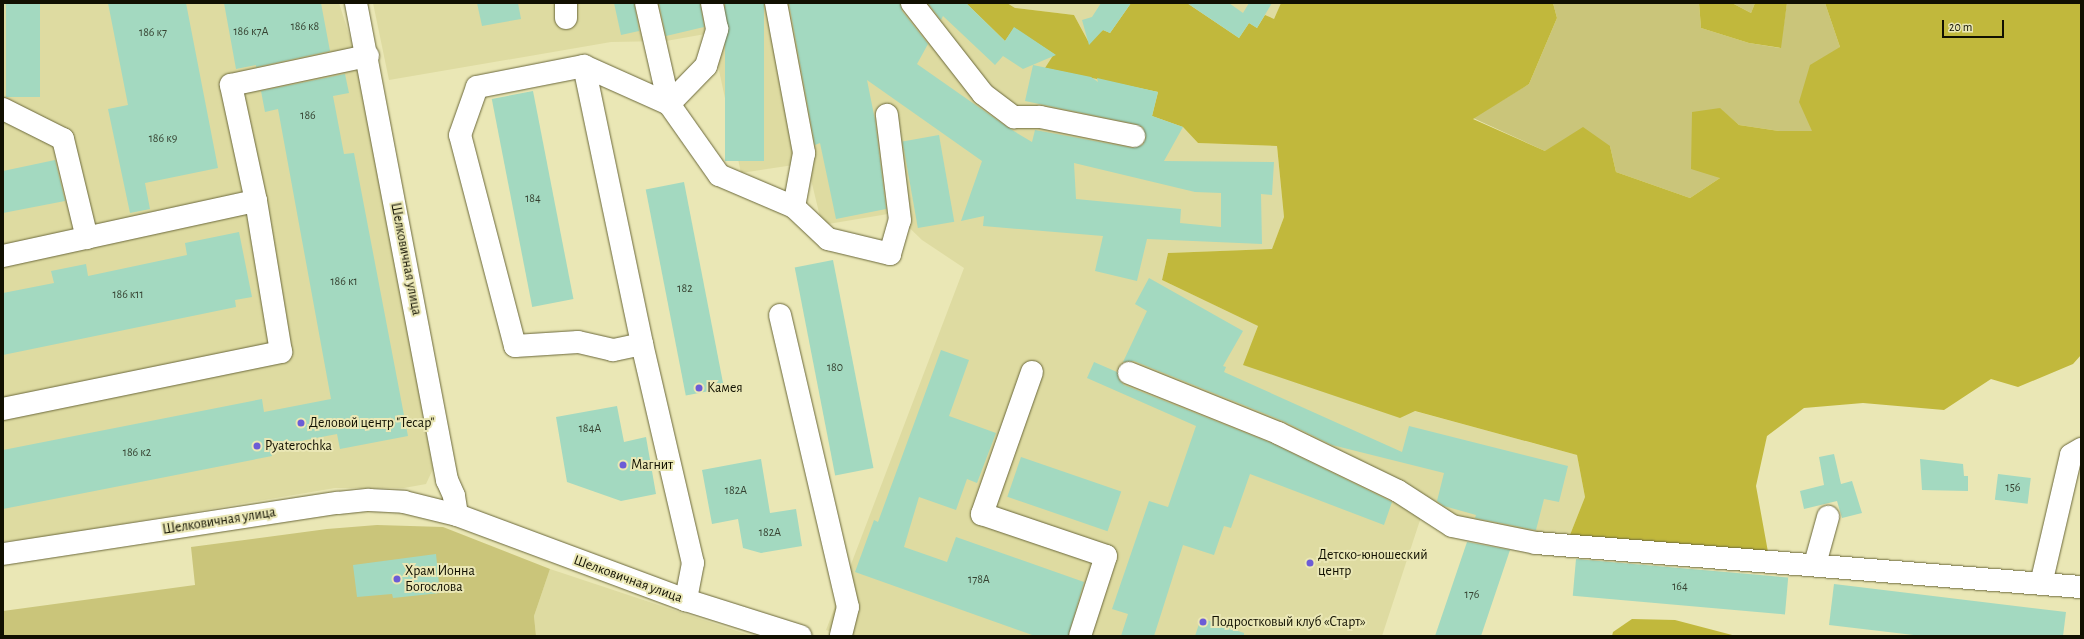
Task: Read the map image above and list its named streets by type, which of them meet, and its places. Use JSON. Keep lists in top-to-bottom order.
{
  "streets": {
    "street": ["Шелковичная улица"]
  },
  "places": [
    "Камея",
    "Деловой центр \"Тесар\"",
    "Pyaterochka",
    "Магнит",
    "Детско-юношеский центр",
    "Храм Ионна Богослова",
    "Подростковый клуб «Старт»"
  ],
  "house_numbers": [
    "186 к8",
    "186 к7А",
    "186 к7",
    "186",
    "186 к9",
    "184",
    "186 к1",
    "182",
    "186 к11",
    "180",
    "184А",
    "186 к2",
    "156",
    "182А",
    "182А",
    "178А",
    "164",
    "176"
  ],
  "scale_bar": "20 m"
}
